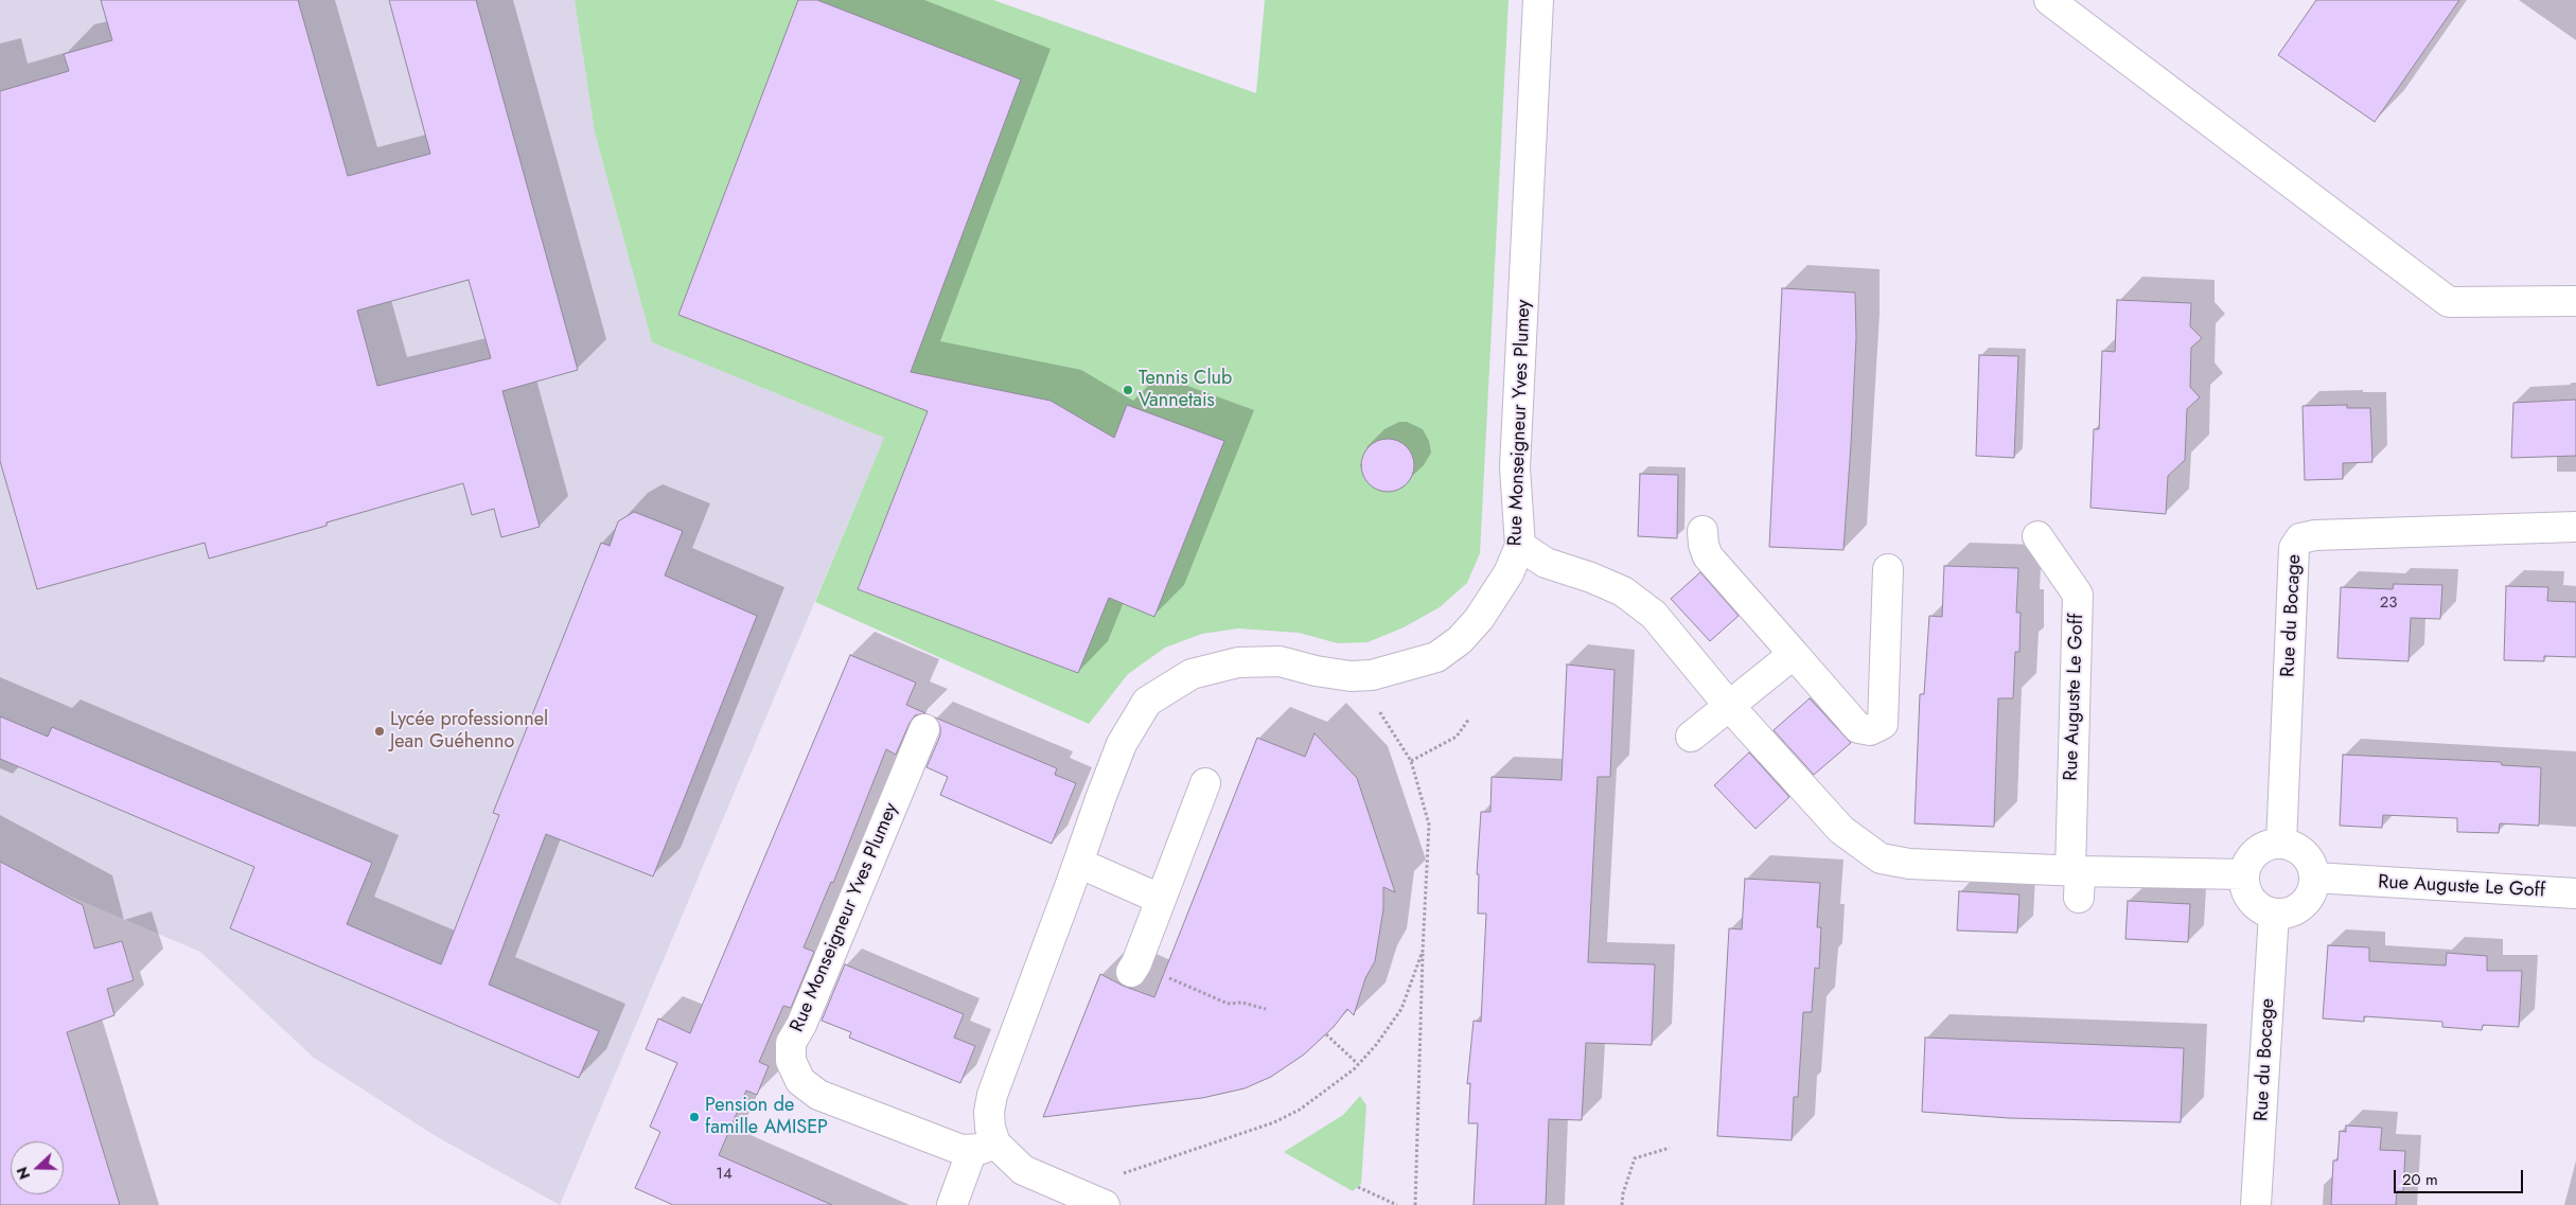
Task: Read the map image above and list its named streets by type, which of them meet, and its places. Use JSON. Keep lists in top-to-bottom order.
{
  "streets": {
    "street": ["Rue Monseigneur Yves Plumey", "Rue du Bocage", "Rue Auguste Le Goff"]
  },
  "crossings": [
    ["Rue du Bocage", "Rue Auguste Le Goff"]
  ],
  "places": ["Tennis Club Vannetais", "Lycée professionnel Jean Guéhenno", "Pension de famille AMISEP"],
  "house_numbers": ["23", "14"],
  "scale_bar": "20 m",
  "north": "left"
}
